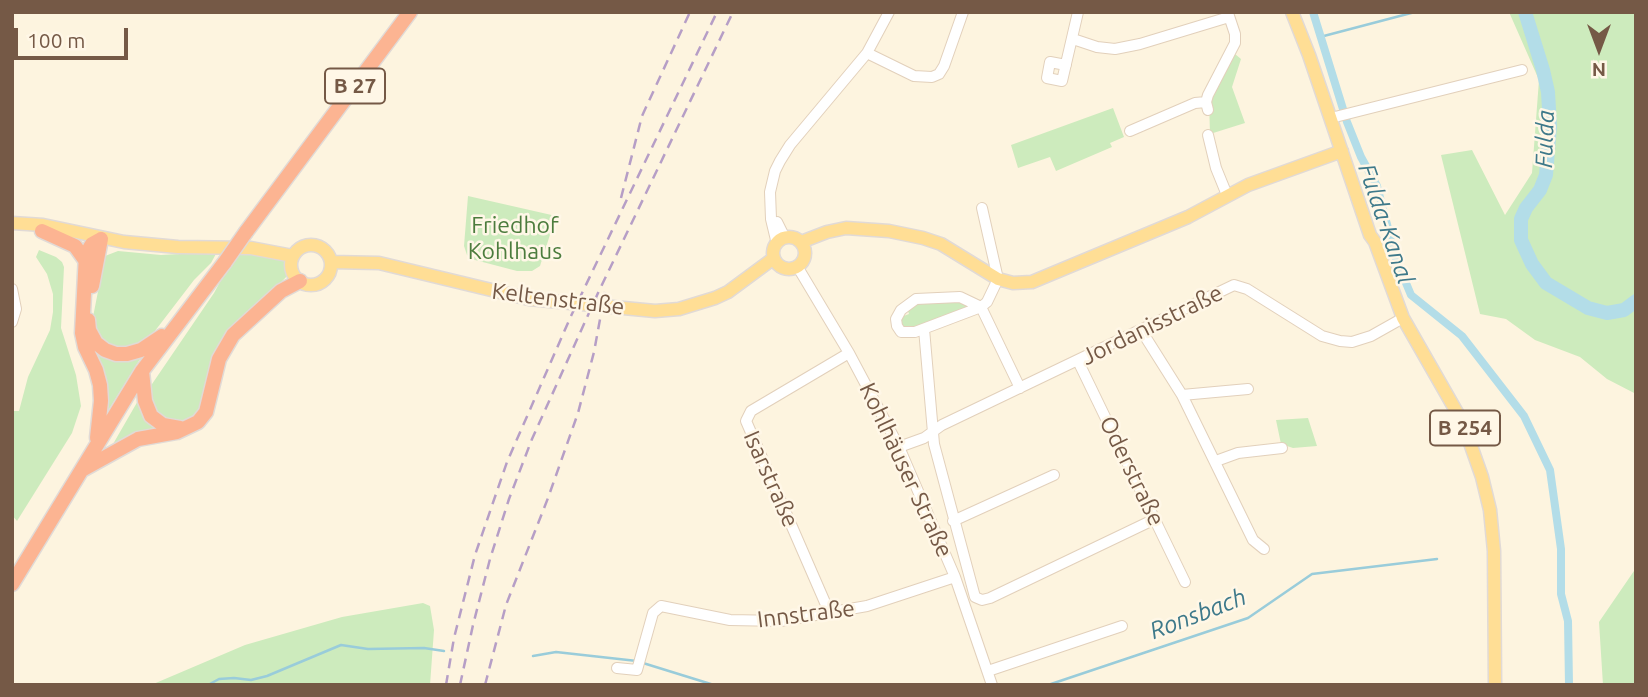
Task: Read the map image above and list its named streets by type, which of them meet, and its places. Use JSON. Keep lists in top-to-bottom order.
{
  "streets": {
    "highway": ["B 27"],
    "main road": ["Keltenstraße", "B 254"],
    "street": [
      "Jordanisstraße",
      "Kohlhäuser Straße",
      "Oderstraße",
      "Isarstraße",
      "Innstraße"
    ]
  },
  "crossings": [
    ["Keltenstraße", "Kohlhäuser Straße"],
    ["Jordanisstraße", "B 254"],
    ["Jordanisstraße", "Kohlhäuser Straße"],
    ["Jordanisstraße", "Oderstraße"],
    ["Kohlhäuser Straße", "Isarstraße"],
    ["Kohlhäuser Straße", "Innstraße"],
    ["Isarstraße", "Innstraße"]
  ],
  "water": ["Fulda", "Fulda-Kanal", "Ronsbach"],
  "parks": ["Friedhof Kohlhaus"],
  "scale_bar": "100 m",
  "north": "bottom"
}
